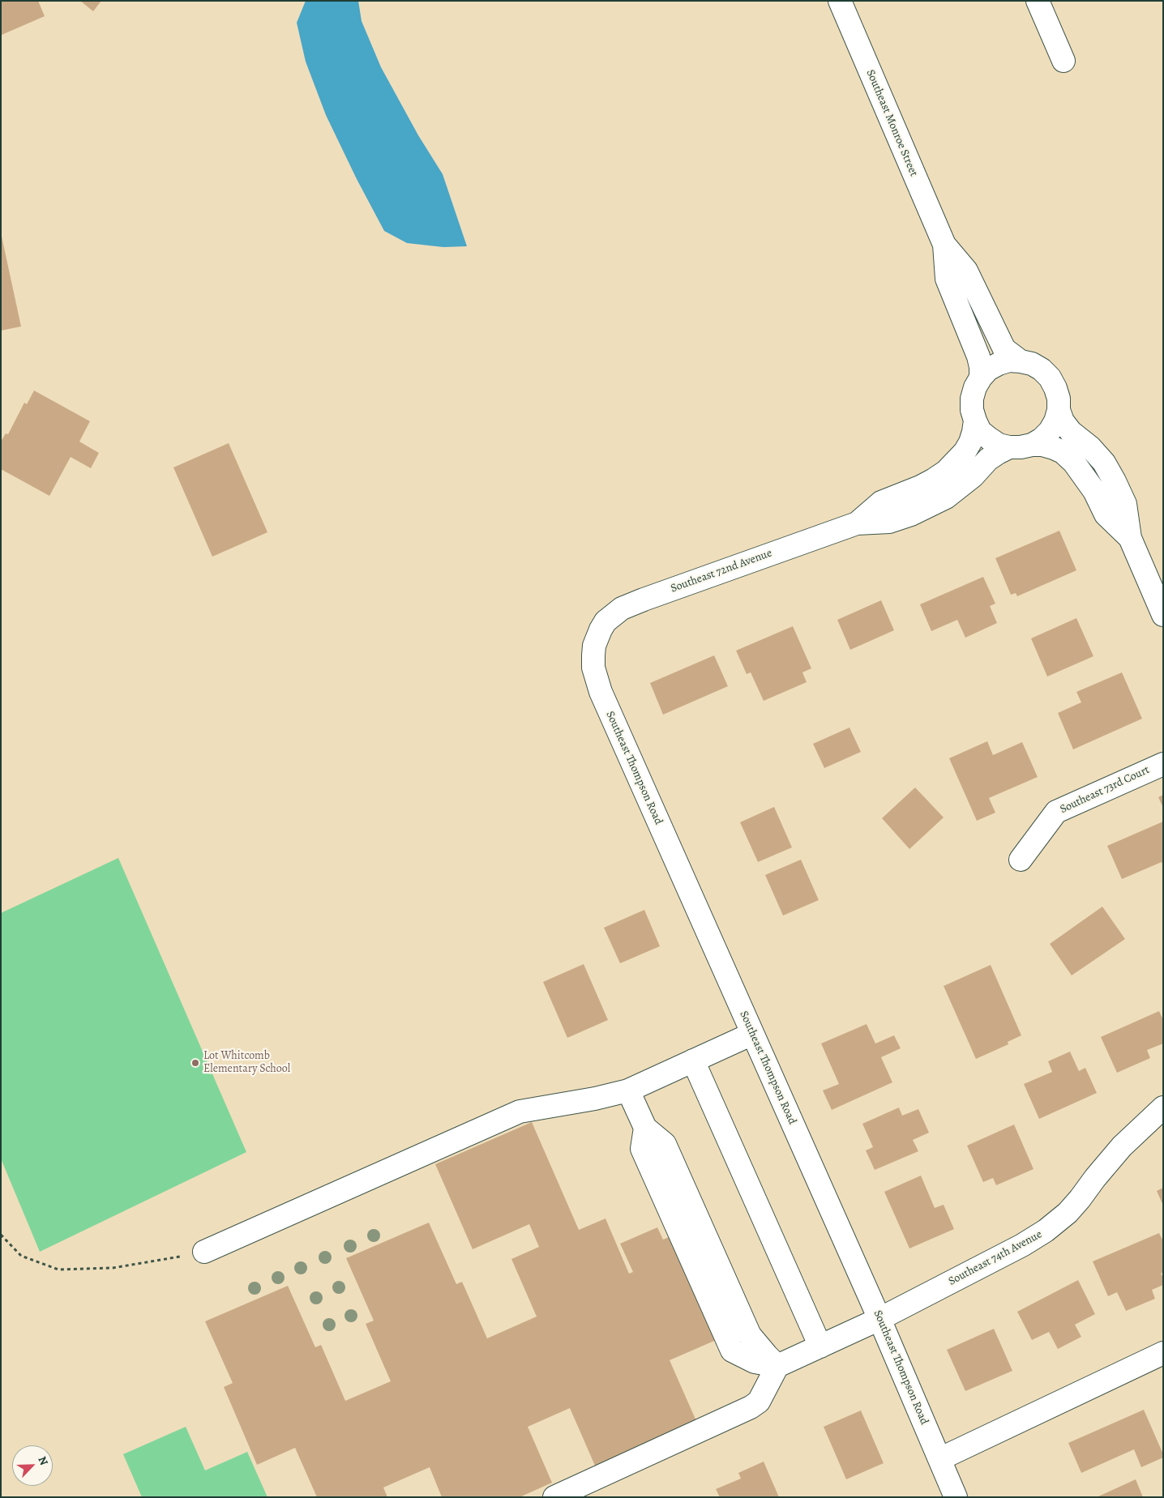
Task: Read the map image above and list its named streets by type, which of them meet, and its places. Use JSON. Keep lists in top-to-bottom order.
{
  "streets": {
    "street": [
      "Southeast Monroe Street",
      "Southeast 72nd Avenue",
      "Southeast Thompson Road",
      "Southeast 73rd Court",
      "Southeast 74th Avenue"
    ]
  },
  "crossings": [
    ["Southeast Monroe Street", "Southeast 72nd Avenue"],
    ["Southeast 72nd Avenue", "Southeast Thompson Road"],
    ["Southeast Thompson Road", "Southeast 74th Avenue"]
  ],
  "places": ["Lot Whitcomb Elementary School"],
  "north": "top right"
}
